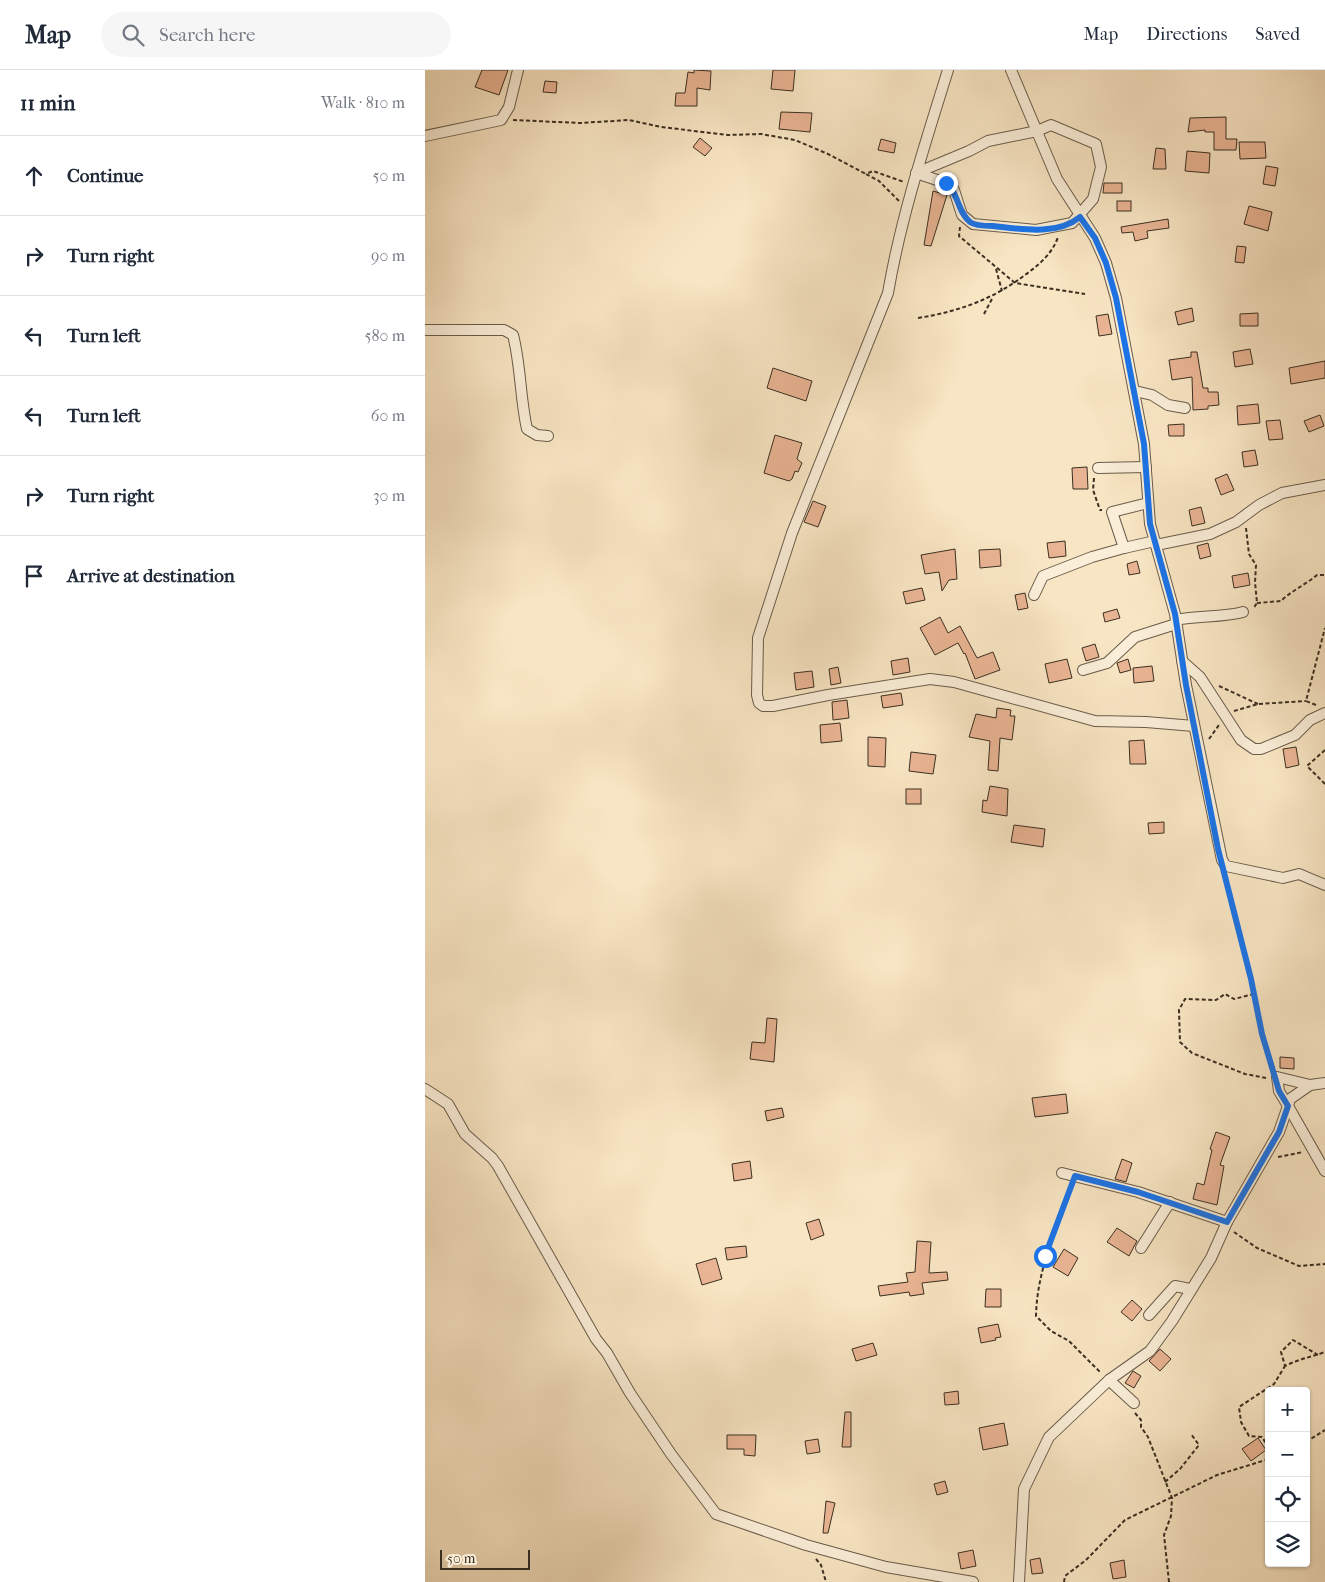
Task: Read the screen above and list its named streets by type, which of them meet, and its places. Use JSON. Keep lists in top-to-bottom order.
{
  "scale_bar": "50 m",
  "page": {
    "header": "Map",
    "search": "Search here",
    "nav": ["Map", "Directions", "Saved"],
    "heading": ["11 min", "Walk · 810 m"],
    "list": [
      ["Continue", "50 m"],
      ["Turn right", "90 m"],
      ["Turn left", "580 m"],
      ["Turn left", "60 m"],
      ["Turn right", "30 m"],
      "Arrive at destination"
    ],
    "map_buttons": ["+", "−"],
    "scale": "50 m"
  }
}
